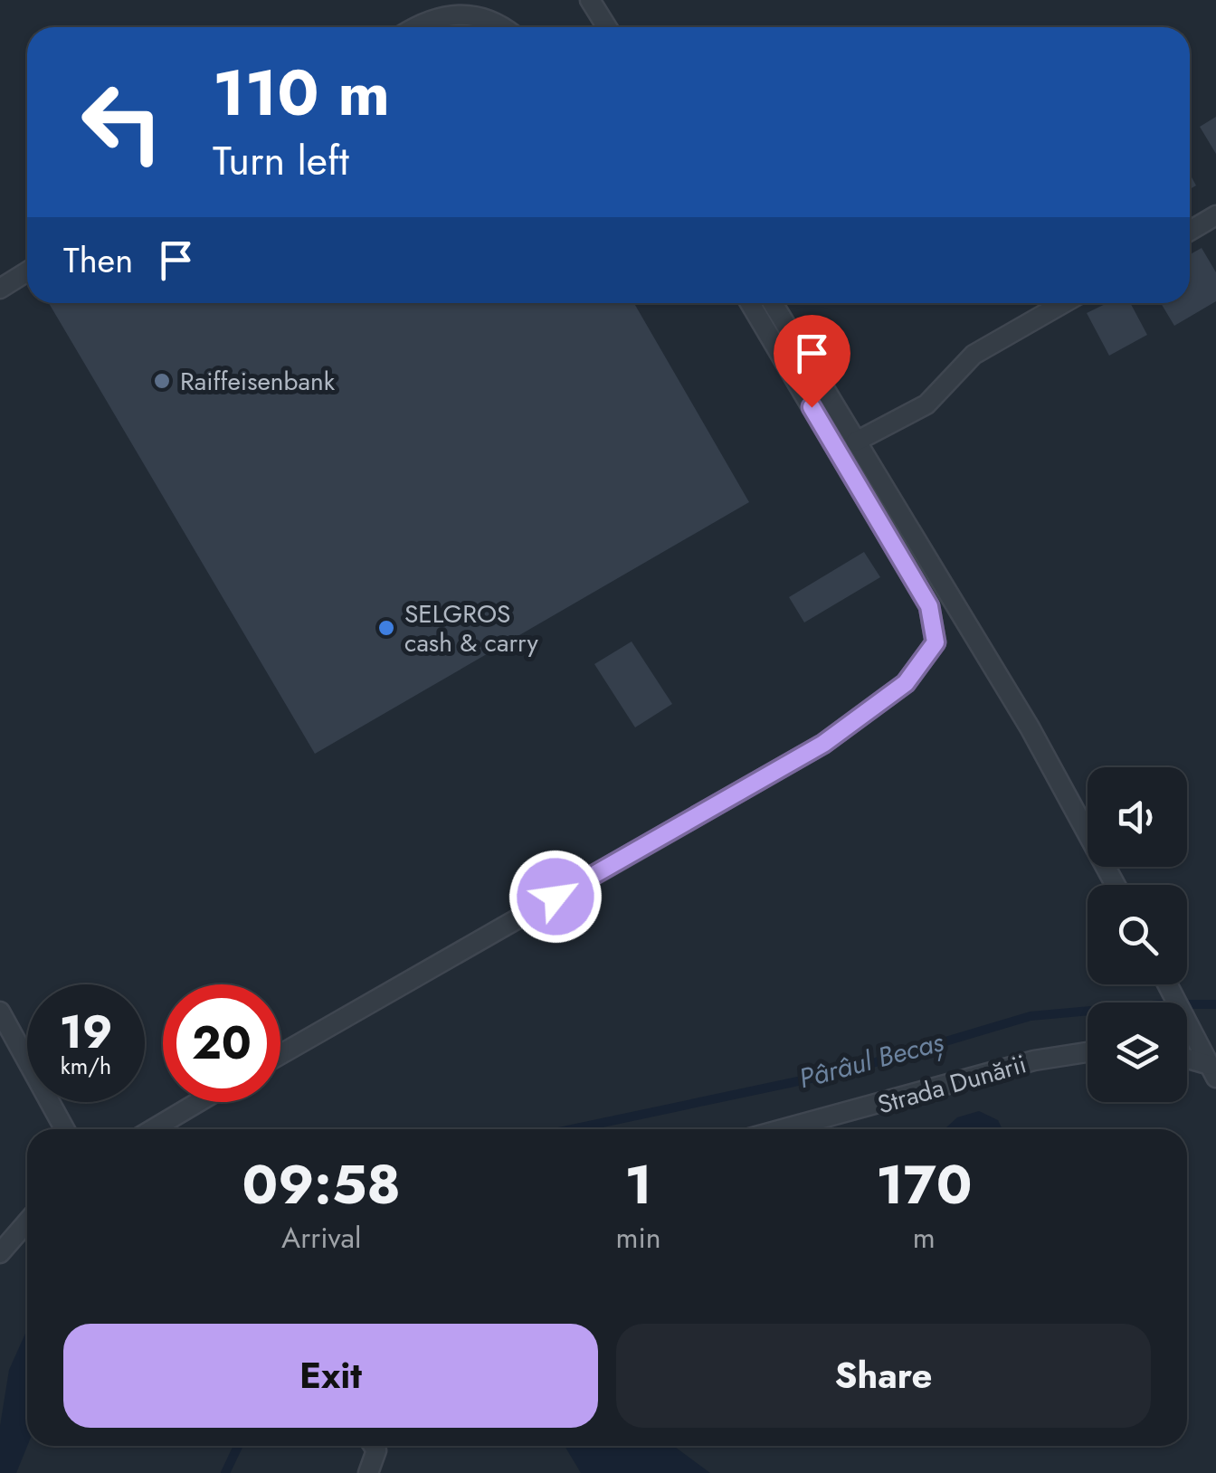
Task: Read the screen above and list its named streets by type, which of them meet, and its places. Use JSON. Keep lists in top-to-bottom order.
{
  "streets": {
    "lane": ["Strada Dunării"]
  },
  "water": ["Pârâul Becaș"],
  "places": ["Raiffeisenbank", "SELGROS cash & carry"],
  "page": {
    "turn": ["110 m", "Turn left"],
    "then": "Then",
    "speed": "19 km/h",
    "limit": "20",
    "eta": [
      "09:58",
      "Arrival",
      "1",
      "min",
      "170",
      "m"
    ],
    "buttons": ["Exit", "Share"]
  }
}
